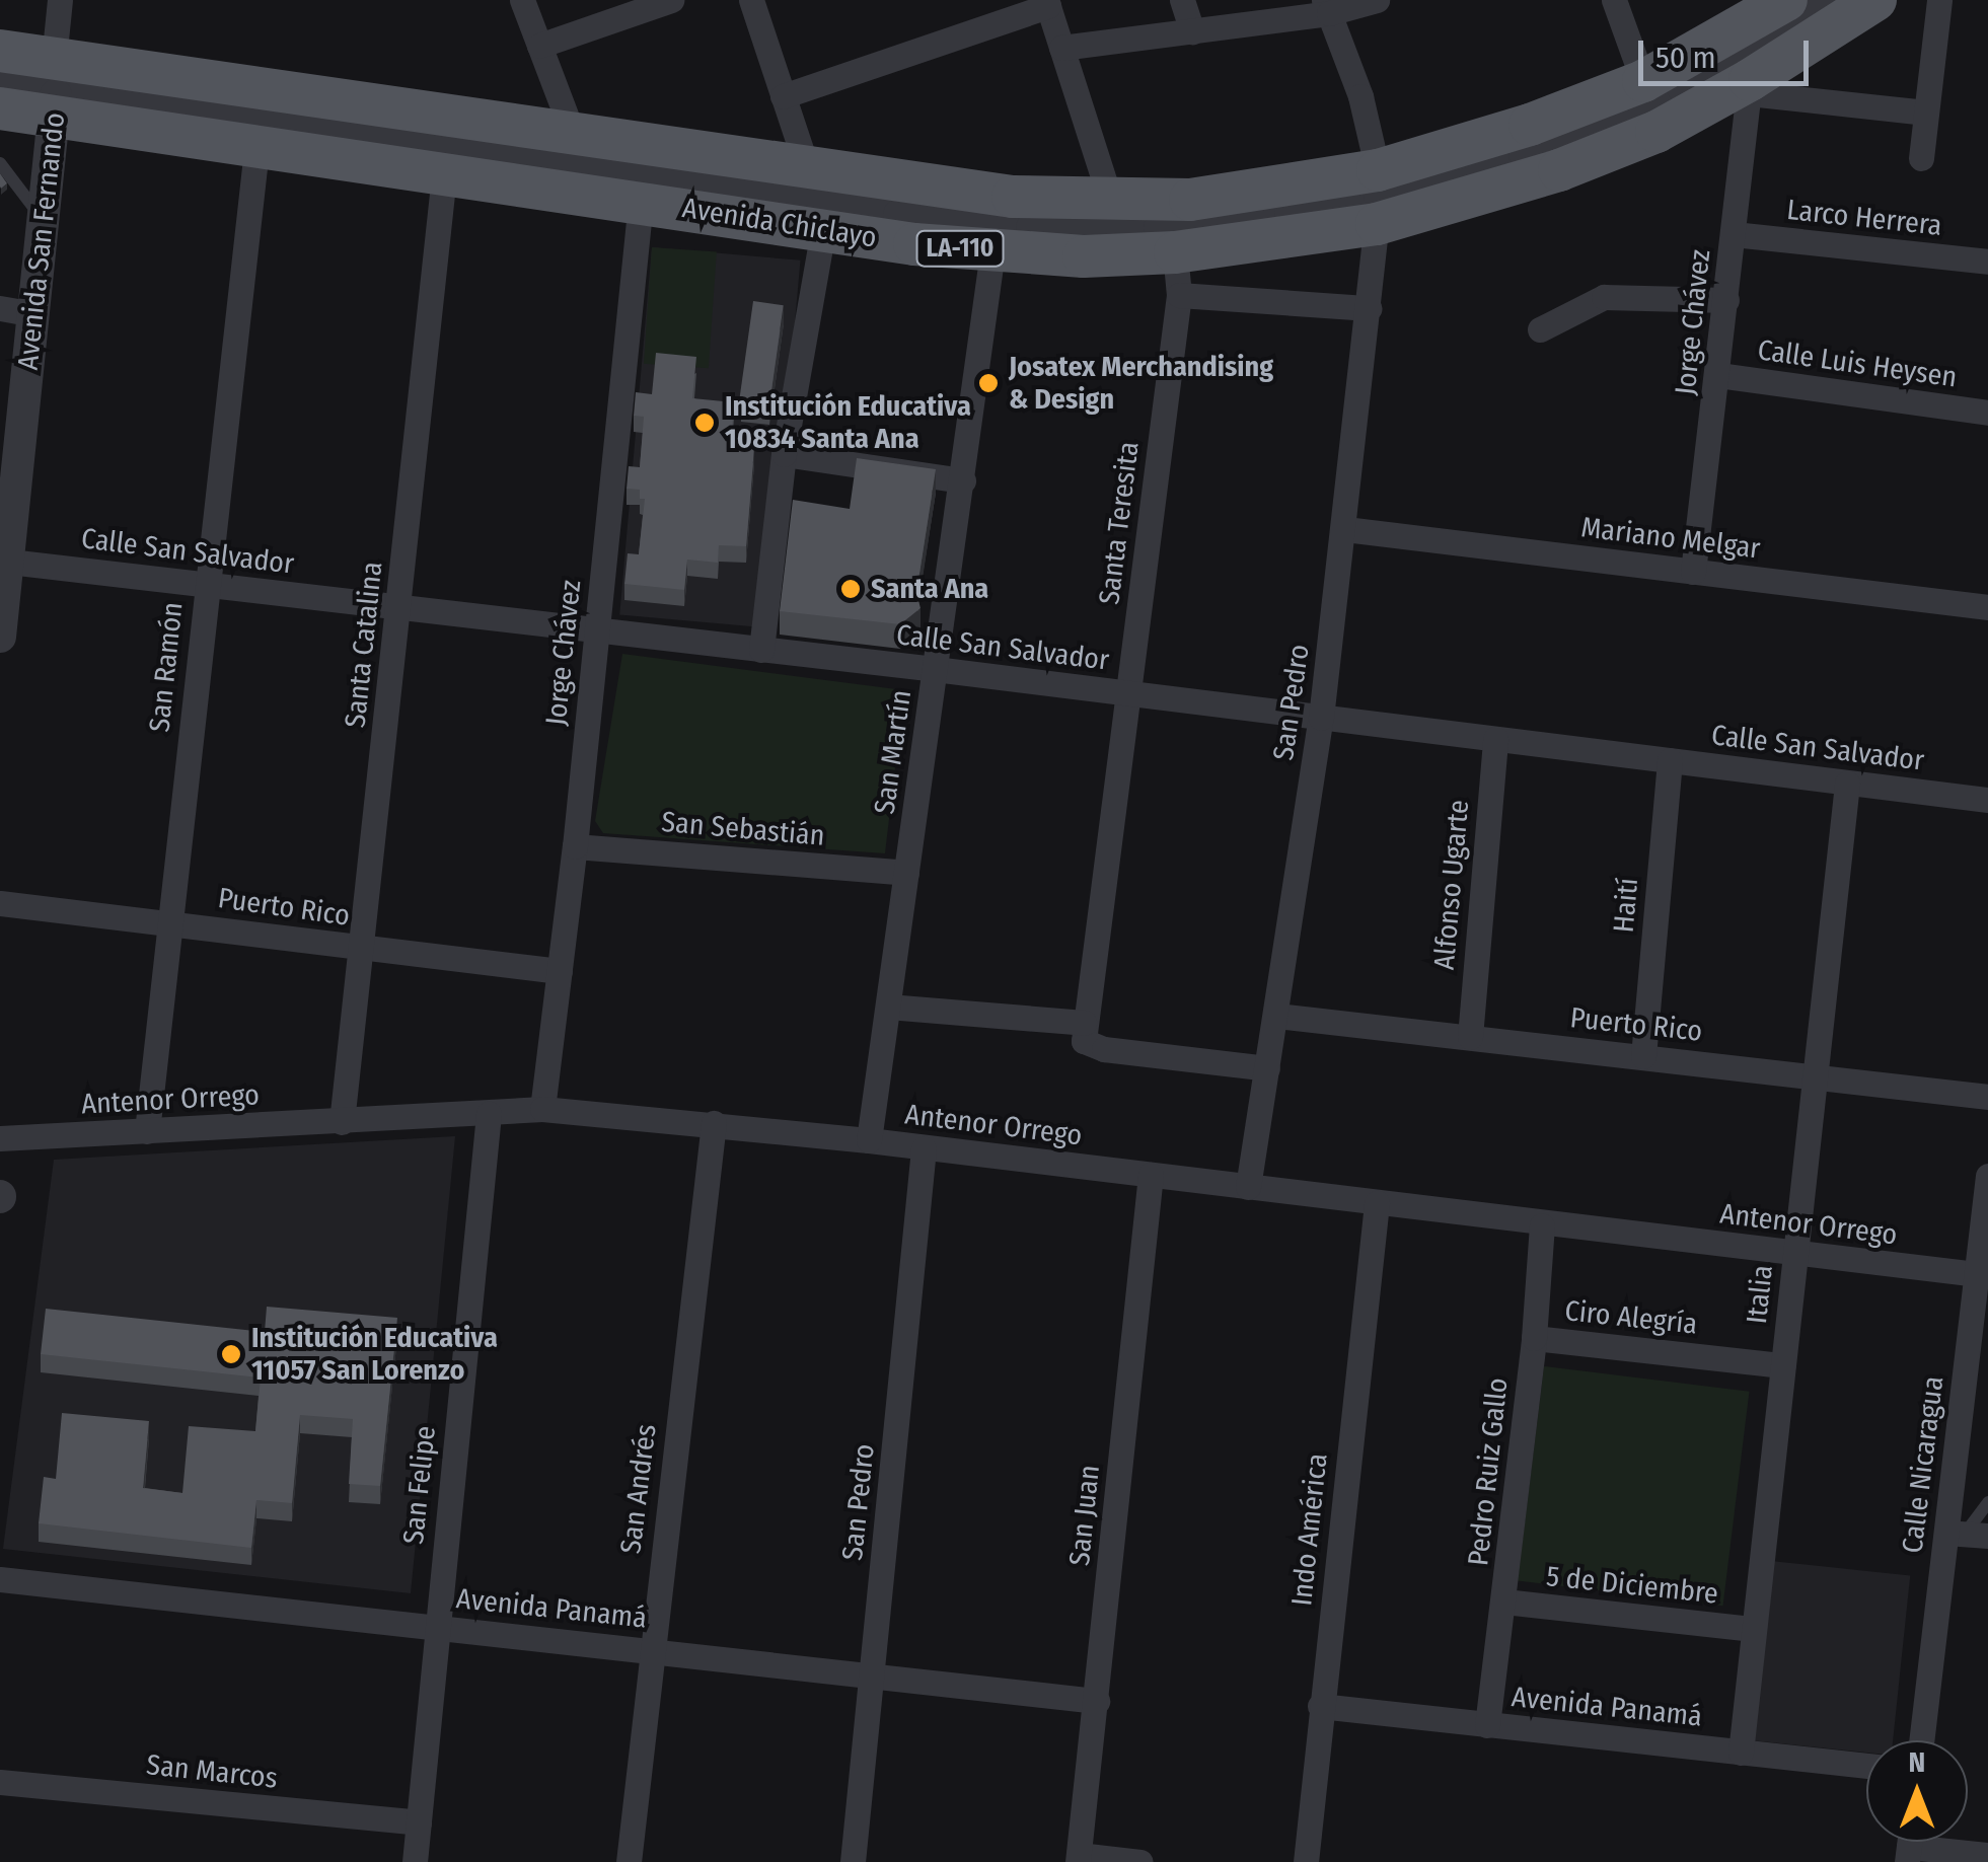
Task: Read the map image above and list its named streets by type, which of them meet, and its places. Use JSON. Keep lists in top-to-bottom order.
{
  "streets": {
    "main road": ["Avenida Chiclayo", "LA-110"],
    "street": [
      "Larco Herrera",
      "Avenida San Fernando",
      "Jorge Chávez",
      "Calle Luis Heysen",
      "Santa Teresita",
      "Mariano Melgar",
      "Calle San Salvador",
      "Santa Catalina",
      "San Ramón",
      "San Pedro",
      "San Martín",
      "San Sebastián",
      "Alfonso Ugarte",
      "Haití",
      "Puerto Rico",
      "Antenor Orrego",
      "Italia",
      "Ciro Alegría",
      "Calle Nicaragua",
      "Pedro Ruiz Gallo",
      "San Felipe",
      "San Andrés",
      "San Juan",
      "Indo América",
      "5 de Diciembre",
      "Avenida Panamá",
      "San Marcos"
    ]
  },
  "crossings": [
    ["Larco Herrera", "Jorge Chávez"],
    ["Avenida Chiclayo", "Avenida San Fernando"],
    ["Avenida Chiclayo", "Jorge Chávez"],
    ["Avenida Chiclayo", "Santa Teresita"],
    ["Avenida Chiclayo", "Santa Catalina"],
    ["Avenida Chiclayo", "San Ramón"],
    ["Avenida Chiclayo", "San Pedro"],
    ["Avenida Chiclayo", "San Martín"],
    ["Avenida San Fernando", "Calle San Salvador"],
    ["Jorge Chávez", "Calle Luis Heysen"],
    ["Jorge Chávez", "Mariano Melgar"],
    ["Jorge Chávez", "Calle San Salvador"],
    ["Jorge Chávez", "San Sebastián"],
    ["Jorge Chávez", "Puerto Rico"],
    ["Jorge Chávez", "Antenor Orrego"],
    ["Santa Teresita", "Calle San Salvador"],
    ["Mariano Melgar", "San Pedro"],
    ["Calle San Salvador", "Santa Catalina"],
    ["Calle San Salvador", "San Ramón"],
    ["Calle San Salvador", "San Pedro"],
    ["Calle San Salvador", "San Martín"],
    ["Calle San Salvador", "Alfonso Ugarte"],
    ["Calle San Salvador", "Haití"],
    ["Calle San Salvador", "Italia"],
    ["Santa Catalina", "Puerto Rico"],
    ["Santa Catalina", "Antenor Orrego"],
    ["San Ramón", "Puerto Rico"],
    ["San Ramón", "Antenor Orrego"],
    ["San Pedro", "Puerto Rico"],
    ["San Pedro", "Antenor Orrego"],
    ["San Pedro", "Avenida Panamá"],
    ["San Martín", "San Sebastián"],
    ["San Martín", "Antenor Orrego"],
    ["Alfonso Ugarte", "Puerto Rico"],
    ["Haití", "Puerto Rico"],
    ["Puerto Rico", "Italia"],
    ["Antenor Orrego", "Italia"],
    ["Antenor Orrego", "Calle Nicaragua"],
    ["Antenor Orrego", "Pedro Ruiz Gallo"],
    ["Antenor Orrego", "San Felipe"],
    ["Antenor Orrego", "San Andrés"],
    ["Antenor Orrego", "San Juan"],
    ["Antenor Orrego", "Indo América"],
    ["Italia", "Ciro Alegría"],
    ["Italia", "5 de Diciembre"],
    ["Italia", "Avenida Panamá"],
    ["Ciro Alegría", "Pedro Ruiz Gallo"],
    ["Pedro Ruiz Gallo", "5 de Diciembre"],
    ["Pedro Ruiz Gallo", "Avenida Panamá"],
    ["San Felipe", "Avenida Panamá"],
    ["San Felipe", "San Marcos"],
    ["San Andrés", "Avenida Panamá"],
    ["San Juan", "Avenida Panamá"],
    ["Indo América", "Avenida Panamá"]
  ],
  "places": [
    "Josatex Merchandising & Design",
    "Institución Educativa 10834 Santa Ana",
    "Santa Ana",
    "Institución Educativa 11057 San Lorenzo"
  ],
  "scale_bar": "50 m",
  "north": "top"
}
